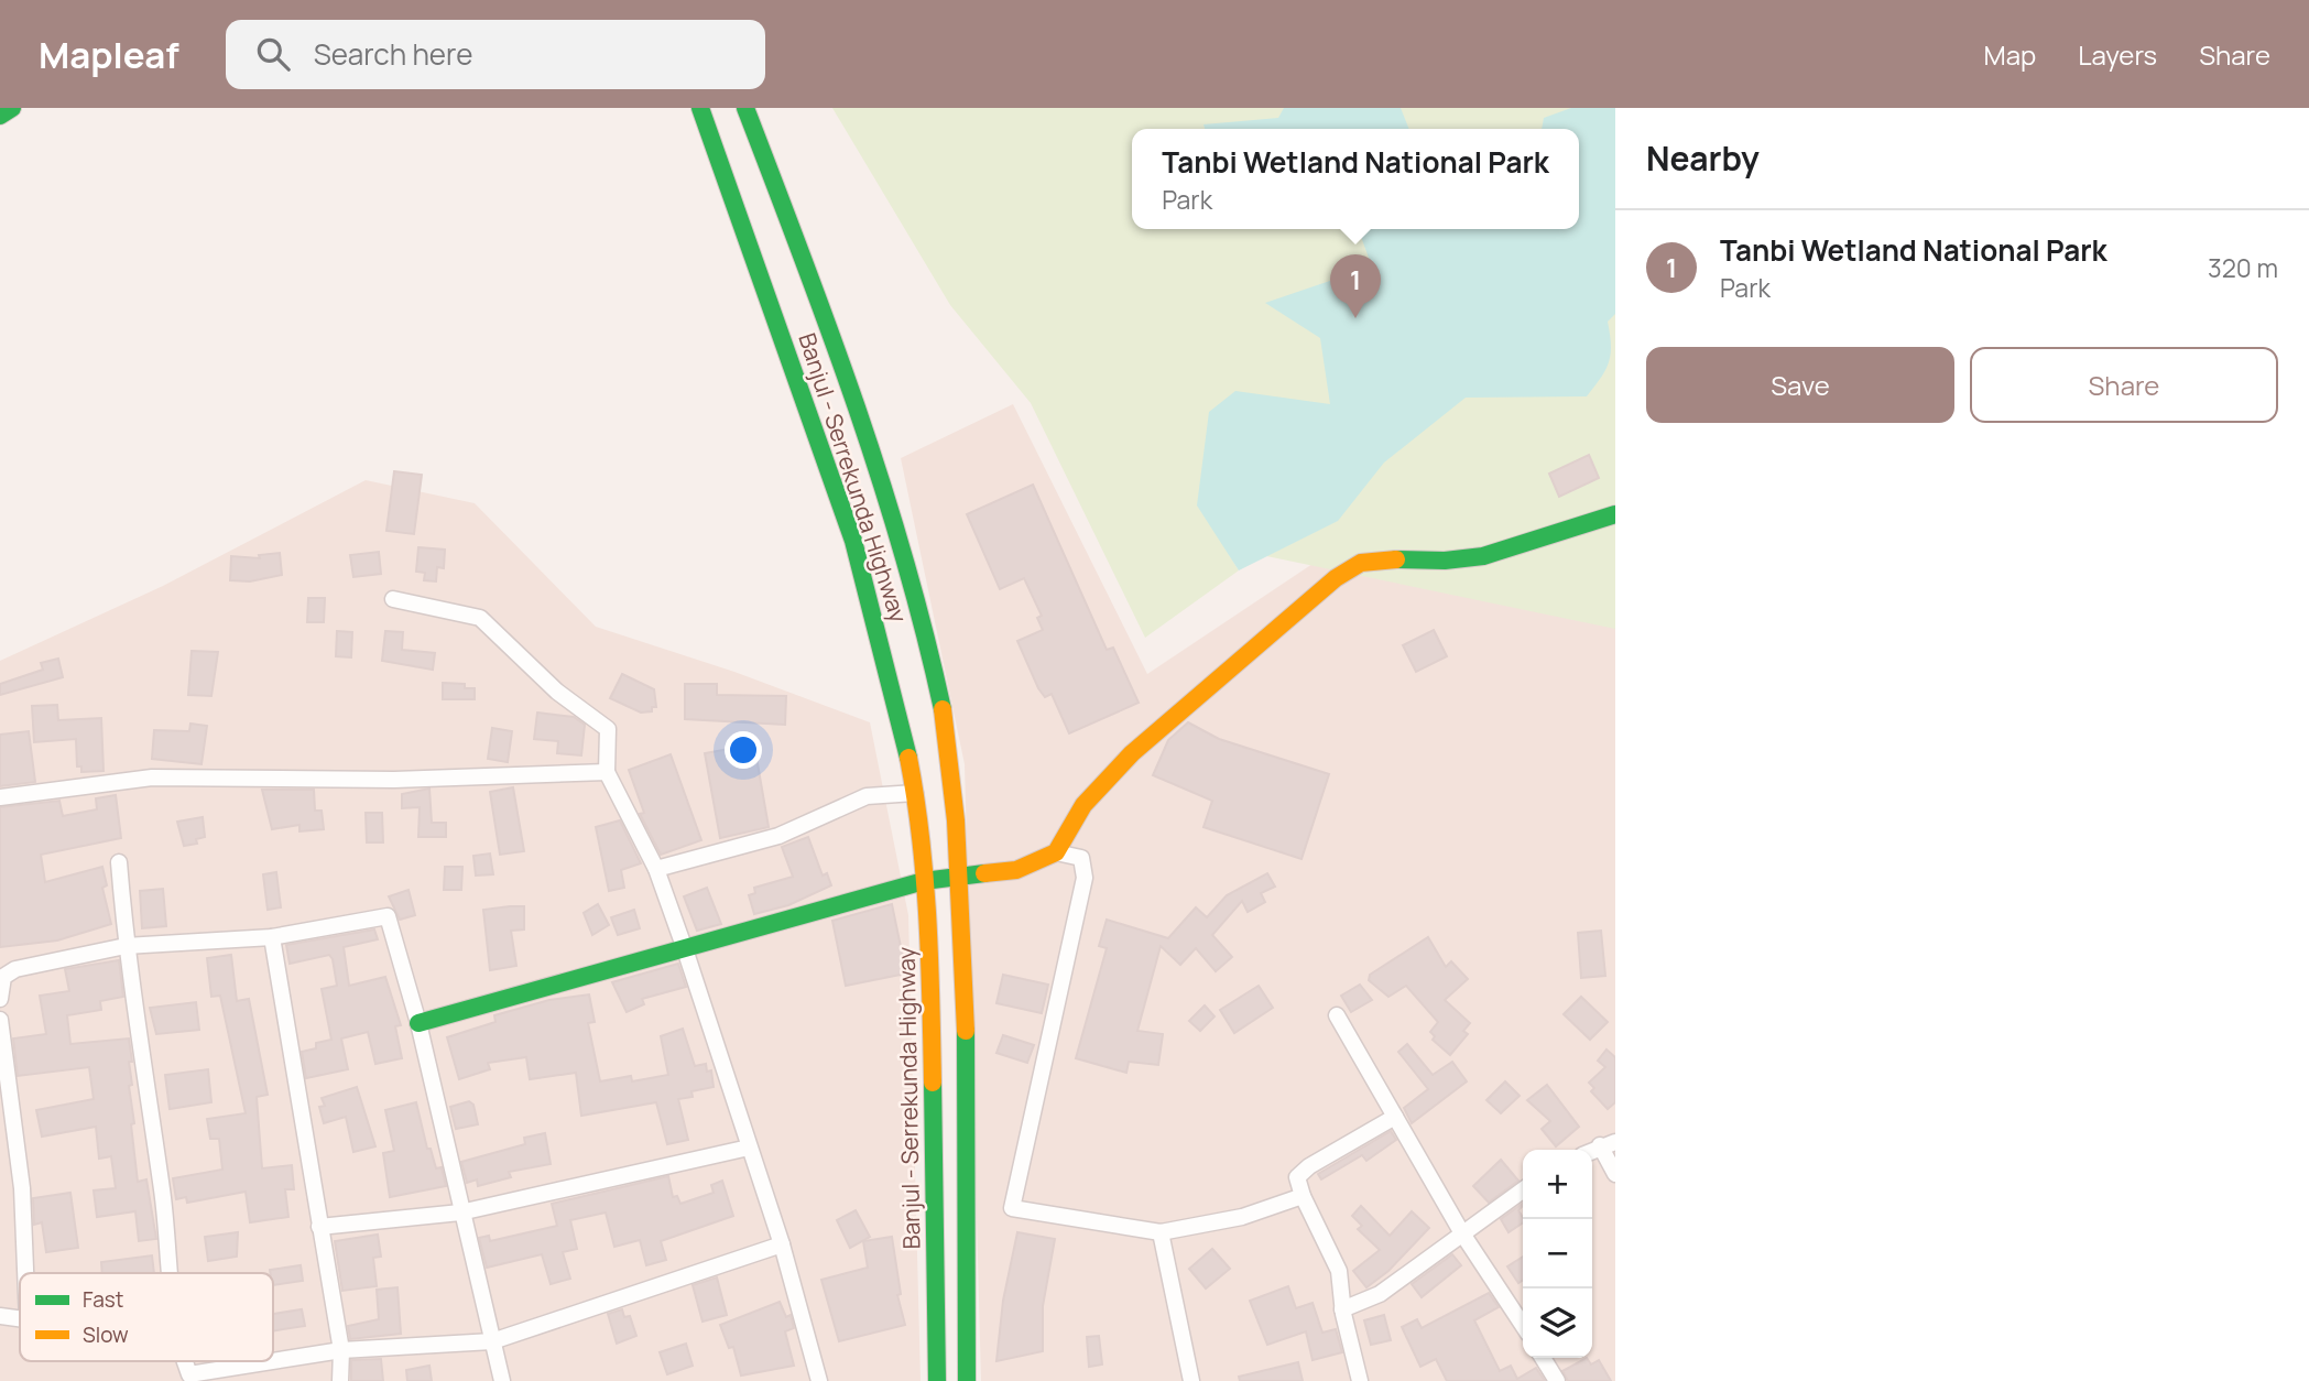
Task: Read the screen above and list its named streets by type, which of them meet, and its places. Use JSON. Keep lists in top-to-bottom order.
{
  "streets": {
    "main road": ["Banjul - Serrekunda Highway"]
  },
  "legend": ["Fast", "Slow"],
  "page": {
    "header": "Mapleaf",
    "search": "Search here",
    "nav": ["Map", "Layers", "Share"],
    "heading": "Nearby",
    "popup": ["Tanbi Wetland National Park", "Park"],
    "list": [
      {
        "mark": "1",
        "name": "Tanbi Wetland National Park",
        "note": "Park",
        "value": "320 m"
      }
    ],
    "pins": "1",
    "buttons": ["Save", "Share"],
    "map_buttons": ["+", "−"]
  }
}
